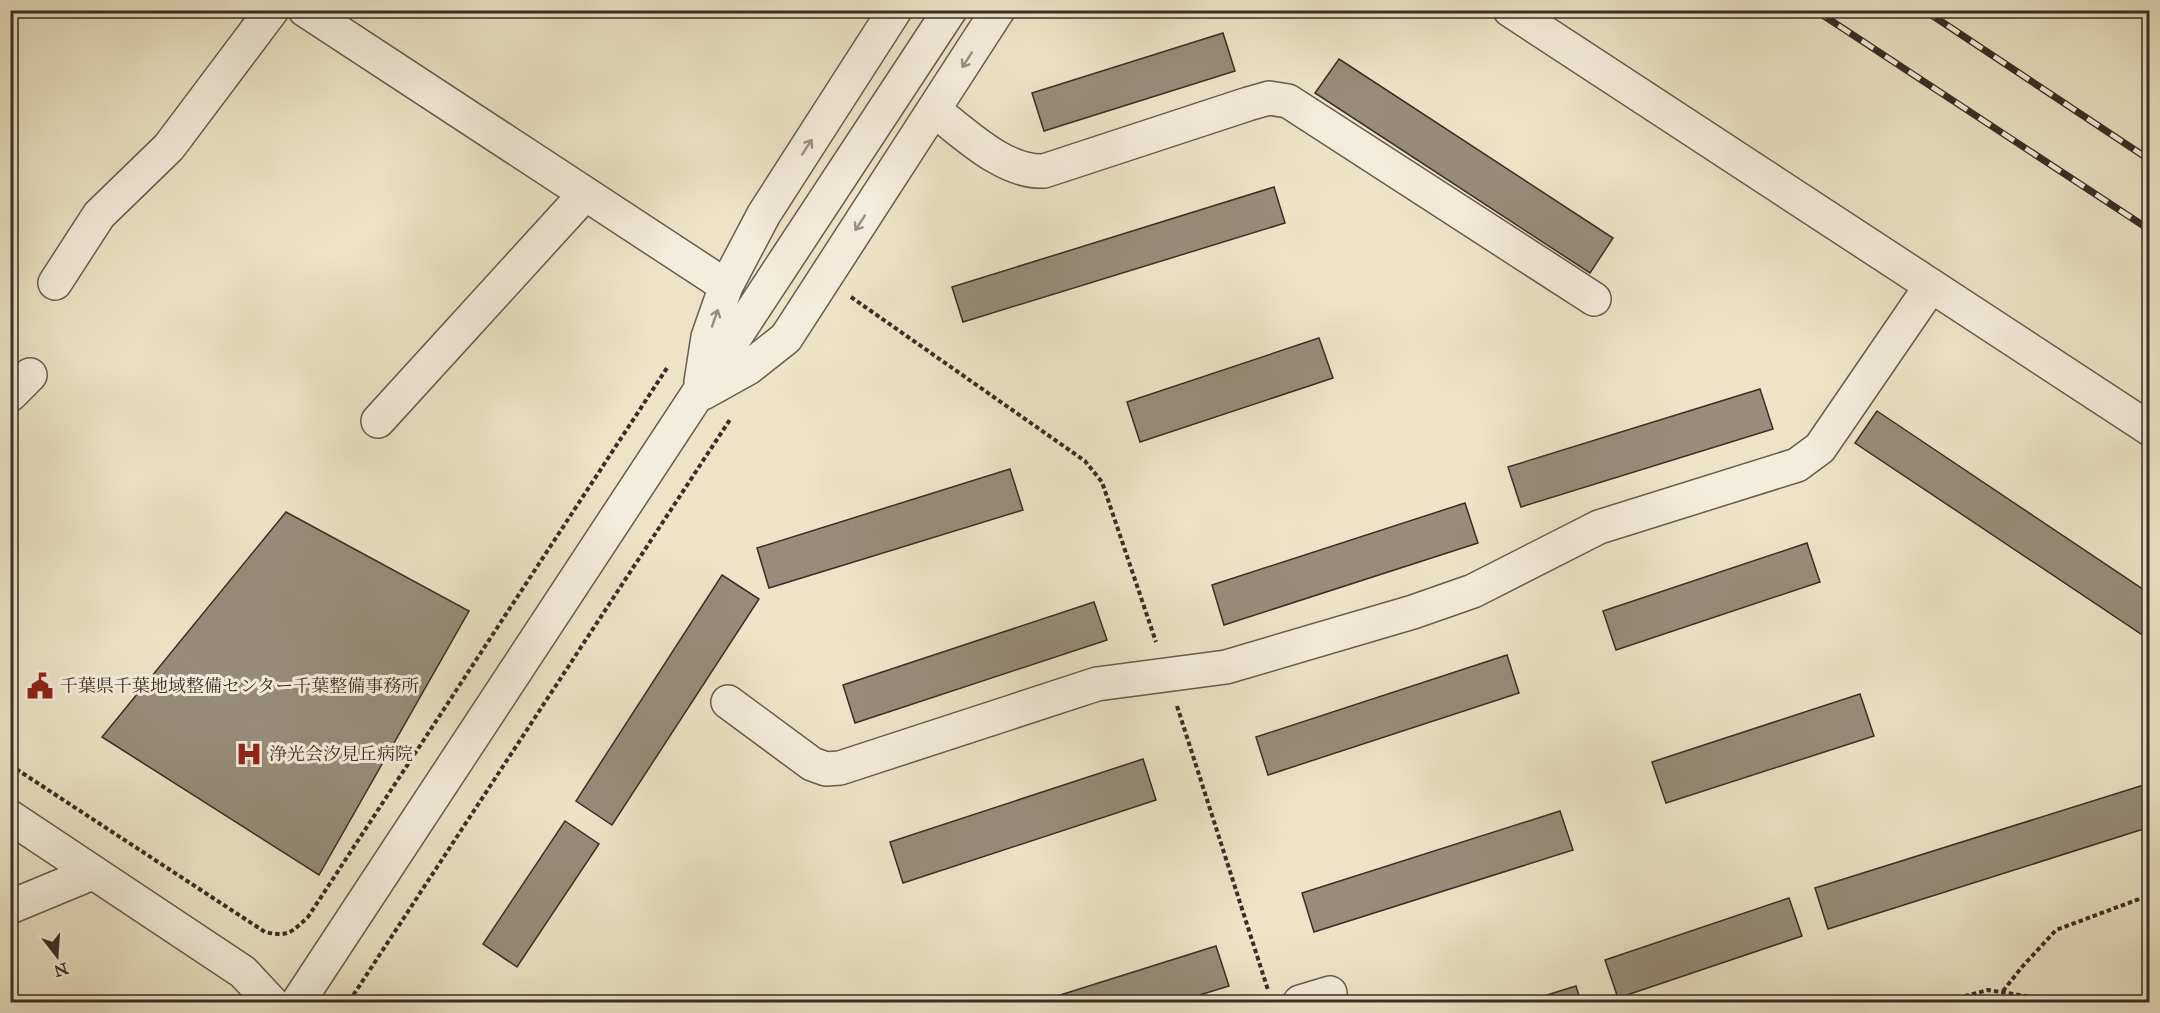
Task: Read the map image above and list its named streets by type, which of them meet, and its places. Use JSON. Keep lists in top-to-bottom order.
{
  "places": {
    "public building": ["千葉県千葉地域整備センター千葉整備事務所"],
    "hospital": ["浄光会汐見丘病院"]
  },
  "north": "bottom"
}
